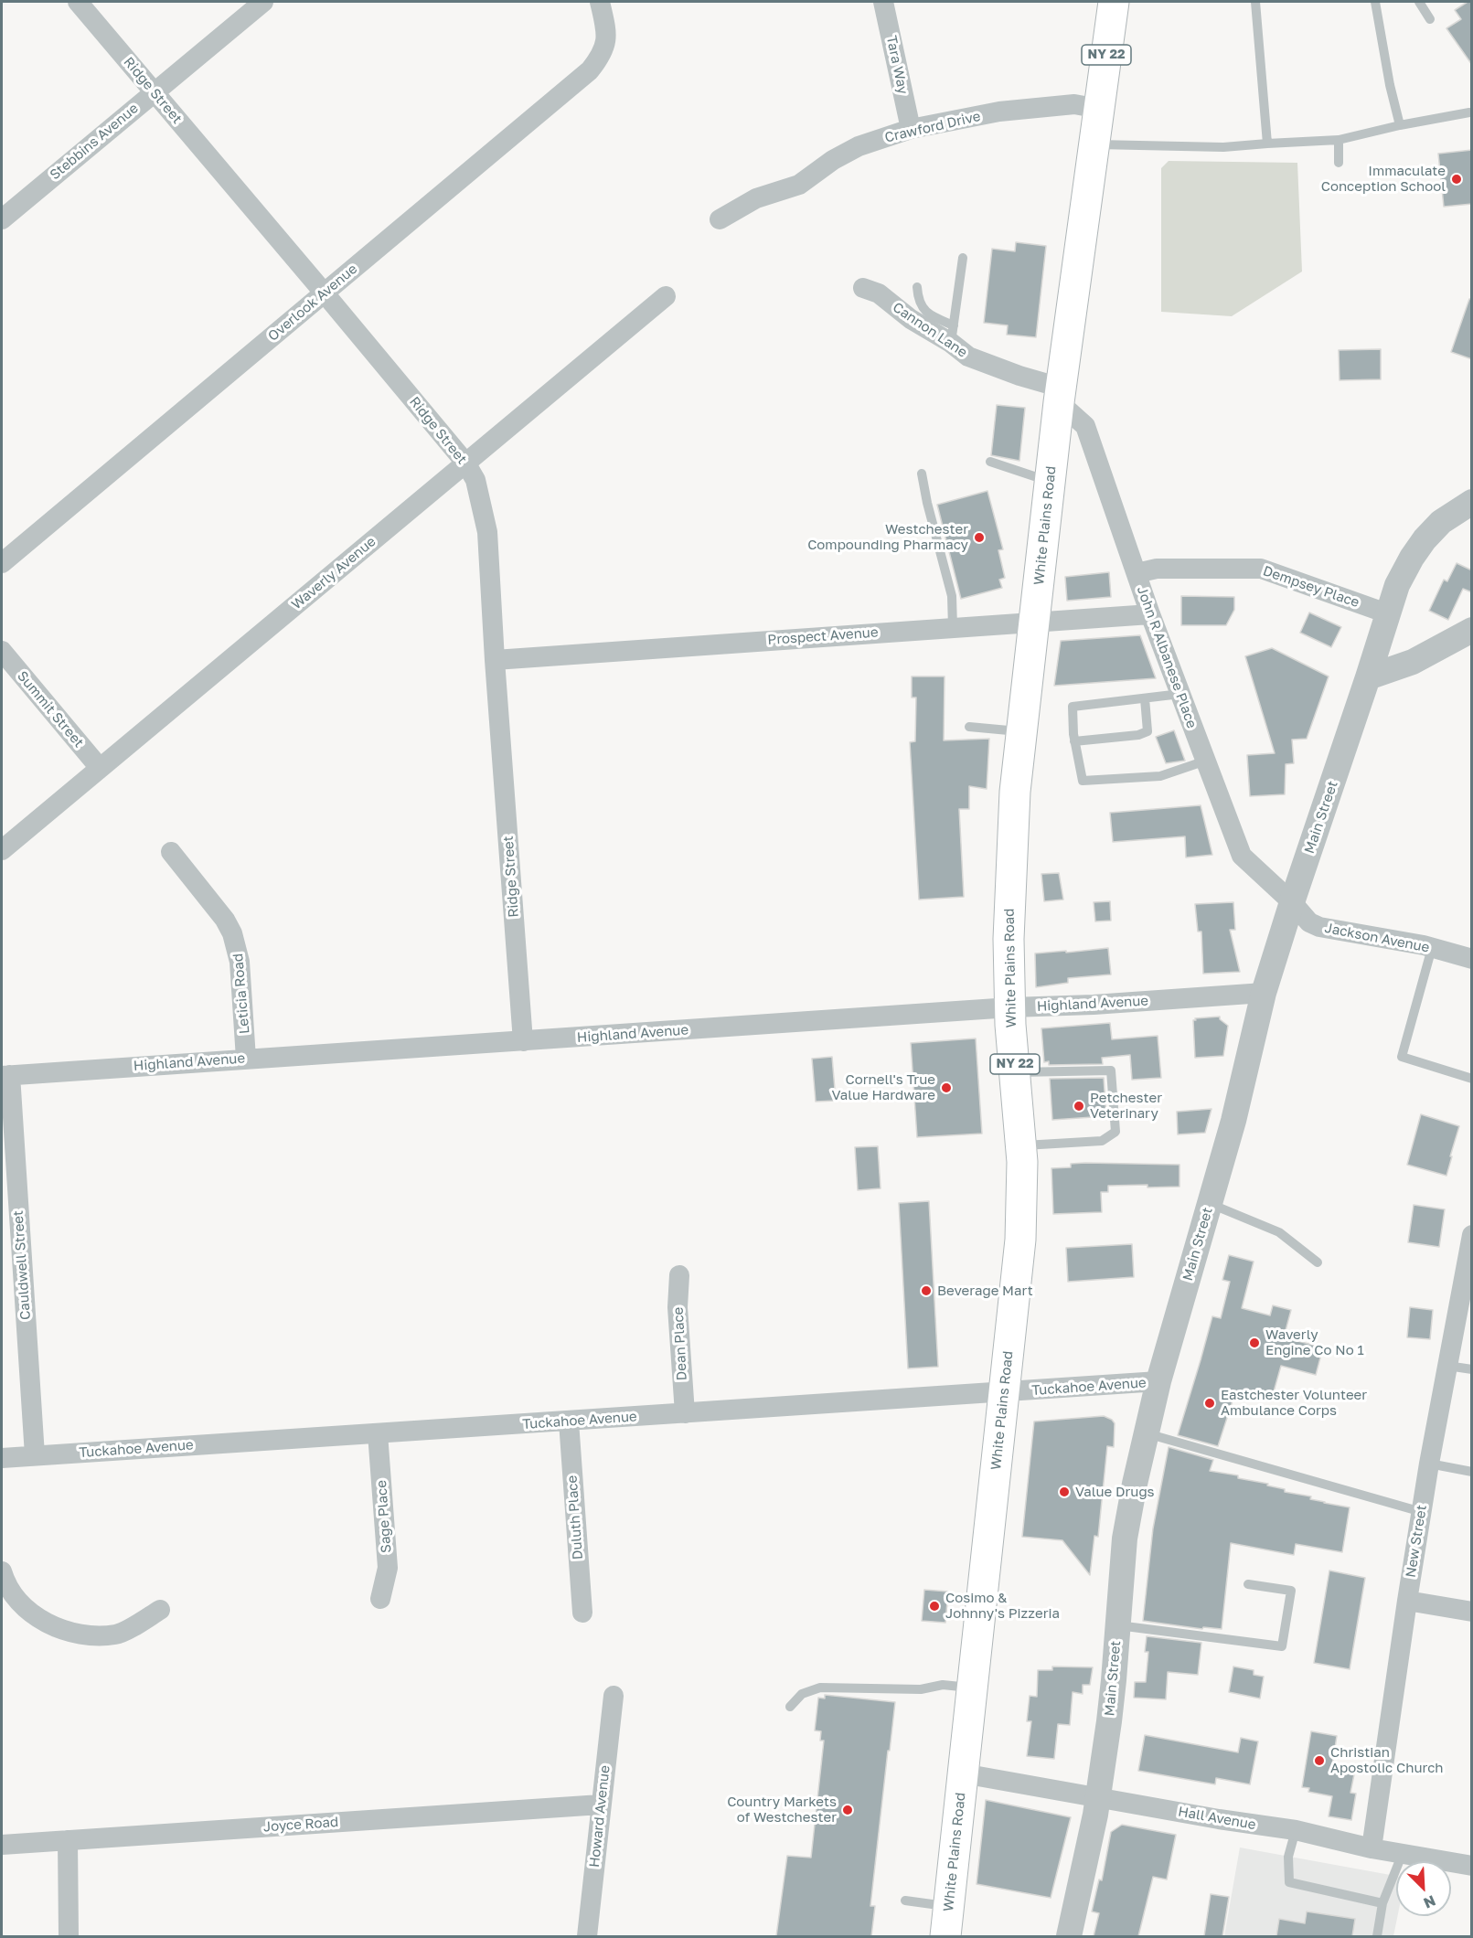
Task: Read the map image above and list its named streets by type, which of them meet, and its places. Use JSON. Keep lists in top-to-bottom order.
{
  "streets": {
    "main road": ["NY 22", "White Plains Road"],
    "street": [
      "Tara Way",
      "Ridge Street",
      "Crawford Drive",
      "Stebbins Avenue",
      "Overlook Avenue",
      "Cannon Lane",
      "Waverly Avenue",
      "Dempsey Place",
      "Prospect Avenue",
      "John R Albanese Place",
      "Summit Street",
      "Main Street",
      "Jackson Avenue",
      "Leticia Road",
      "Highland Avenue",
      "Cauldwell Street",
      "Dean Place",
      "Tuckahoe Avenue",
      "Sage Place",
      "Duluth Place",
      "New Street",
      "Howard Avenue",
      "Hall Avenue",
      "Joyce Road"
    ]
  },
  "crossings": [
    ["Tara Way", "Crawford Drive"],
    ["Ridge Street", "Stebbins Avenue"],
    ["Ridge Street", "Overlook Avenue"],
    ["Ridge Street", "Waverly Avenue"],
    ["Ridge Street", "Prospect Avenue"],
    ["Ridge Street", "Highland Avenue"],
    ["Crawford Drive", "White Plains Road"],
    ["Cannon Lane", "White Plains Road"],
    ["Cannon Lane", "John R Albanese Place"],
    ["White Plains Road", "Prospect Avenue"],
    ["White Plains Road", "John R Albanese Place"],
    ["White Plains Road", "Highland Avenue"],
    ["White Plains Road", "Tuckahoe Avenue"],
    ["White Plains Road", "Hall Avenue"],
    ["Waverly Avenue", "Summit Street"],
    ["Dempsey Place", "John R Albanese Place"],
    ["Dempsey Place", "Main Street"],
    ["Prospect Avenue", "John R Albanese Place"],
    ["John R Albanese Place", "Main Street"],
    ["John R Albanese Place", "Jackson Avenue"],
    ["Main Street", "Jackson Avenue"],
    ["Main Street", "Highland Avenue"],
    ["Main Street", "Tuckahoe Avenue"],
    ["Main Street", "Hall Avenue"],
    ["Leticia Road", "Highland Avenue"],
    ["Highland Avenue", "Cauldwell Street"],
    ["Cauldwell Street", "Tuckahoe Avenue"],
    ["Dean Place", "Tuckahoe Avenue"],
    ["Tuckahoe Avenue", "Sage Place"],
    ["Tuckahoe Avenue", "Duluth Place"],
    ["New Street", "Hall Avenue"],
    ["Howard Avenue", "Joyce Road"]
  ],
  "places": [
    "Immaculate Conception School",
    "Westchester Compounding Pharmacy",
    "Cornell's True Value Hardware",
    "Petchester Veterinary",
    "Beverage Mart",
    "Waverly Engine Co No 1",
    "Eastchester Volunteer Ambulance Corps",
    "Value Drugs",
    "Cosimo & Johnny's Pizzeria",
    "Christian Apostolic Church",
    "Country Markets of Westchester"
  ],
  "north": "bottom right"
}
